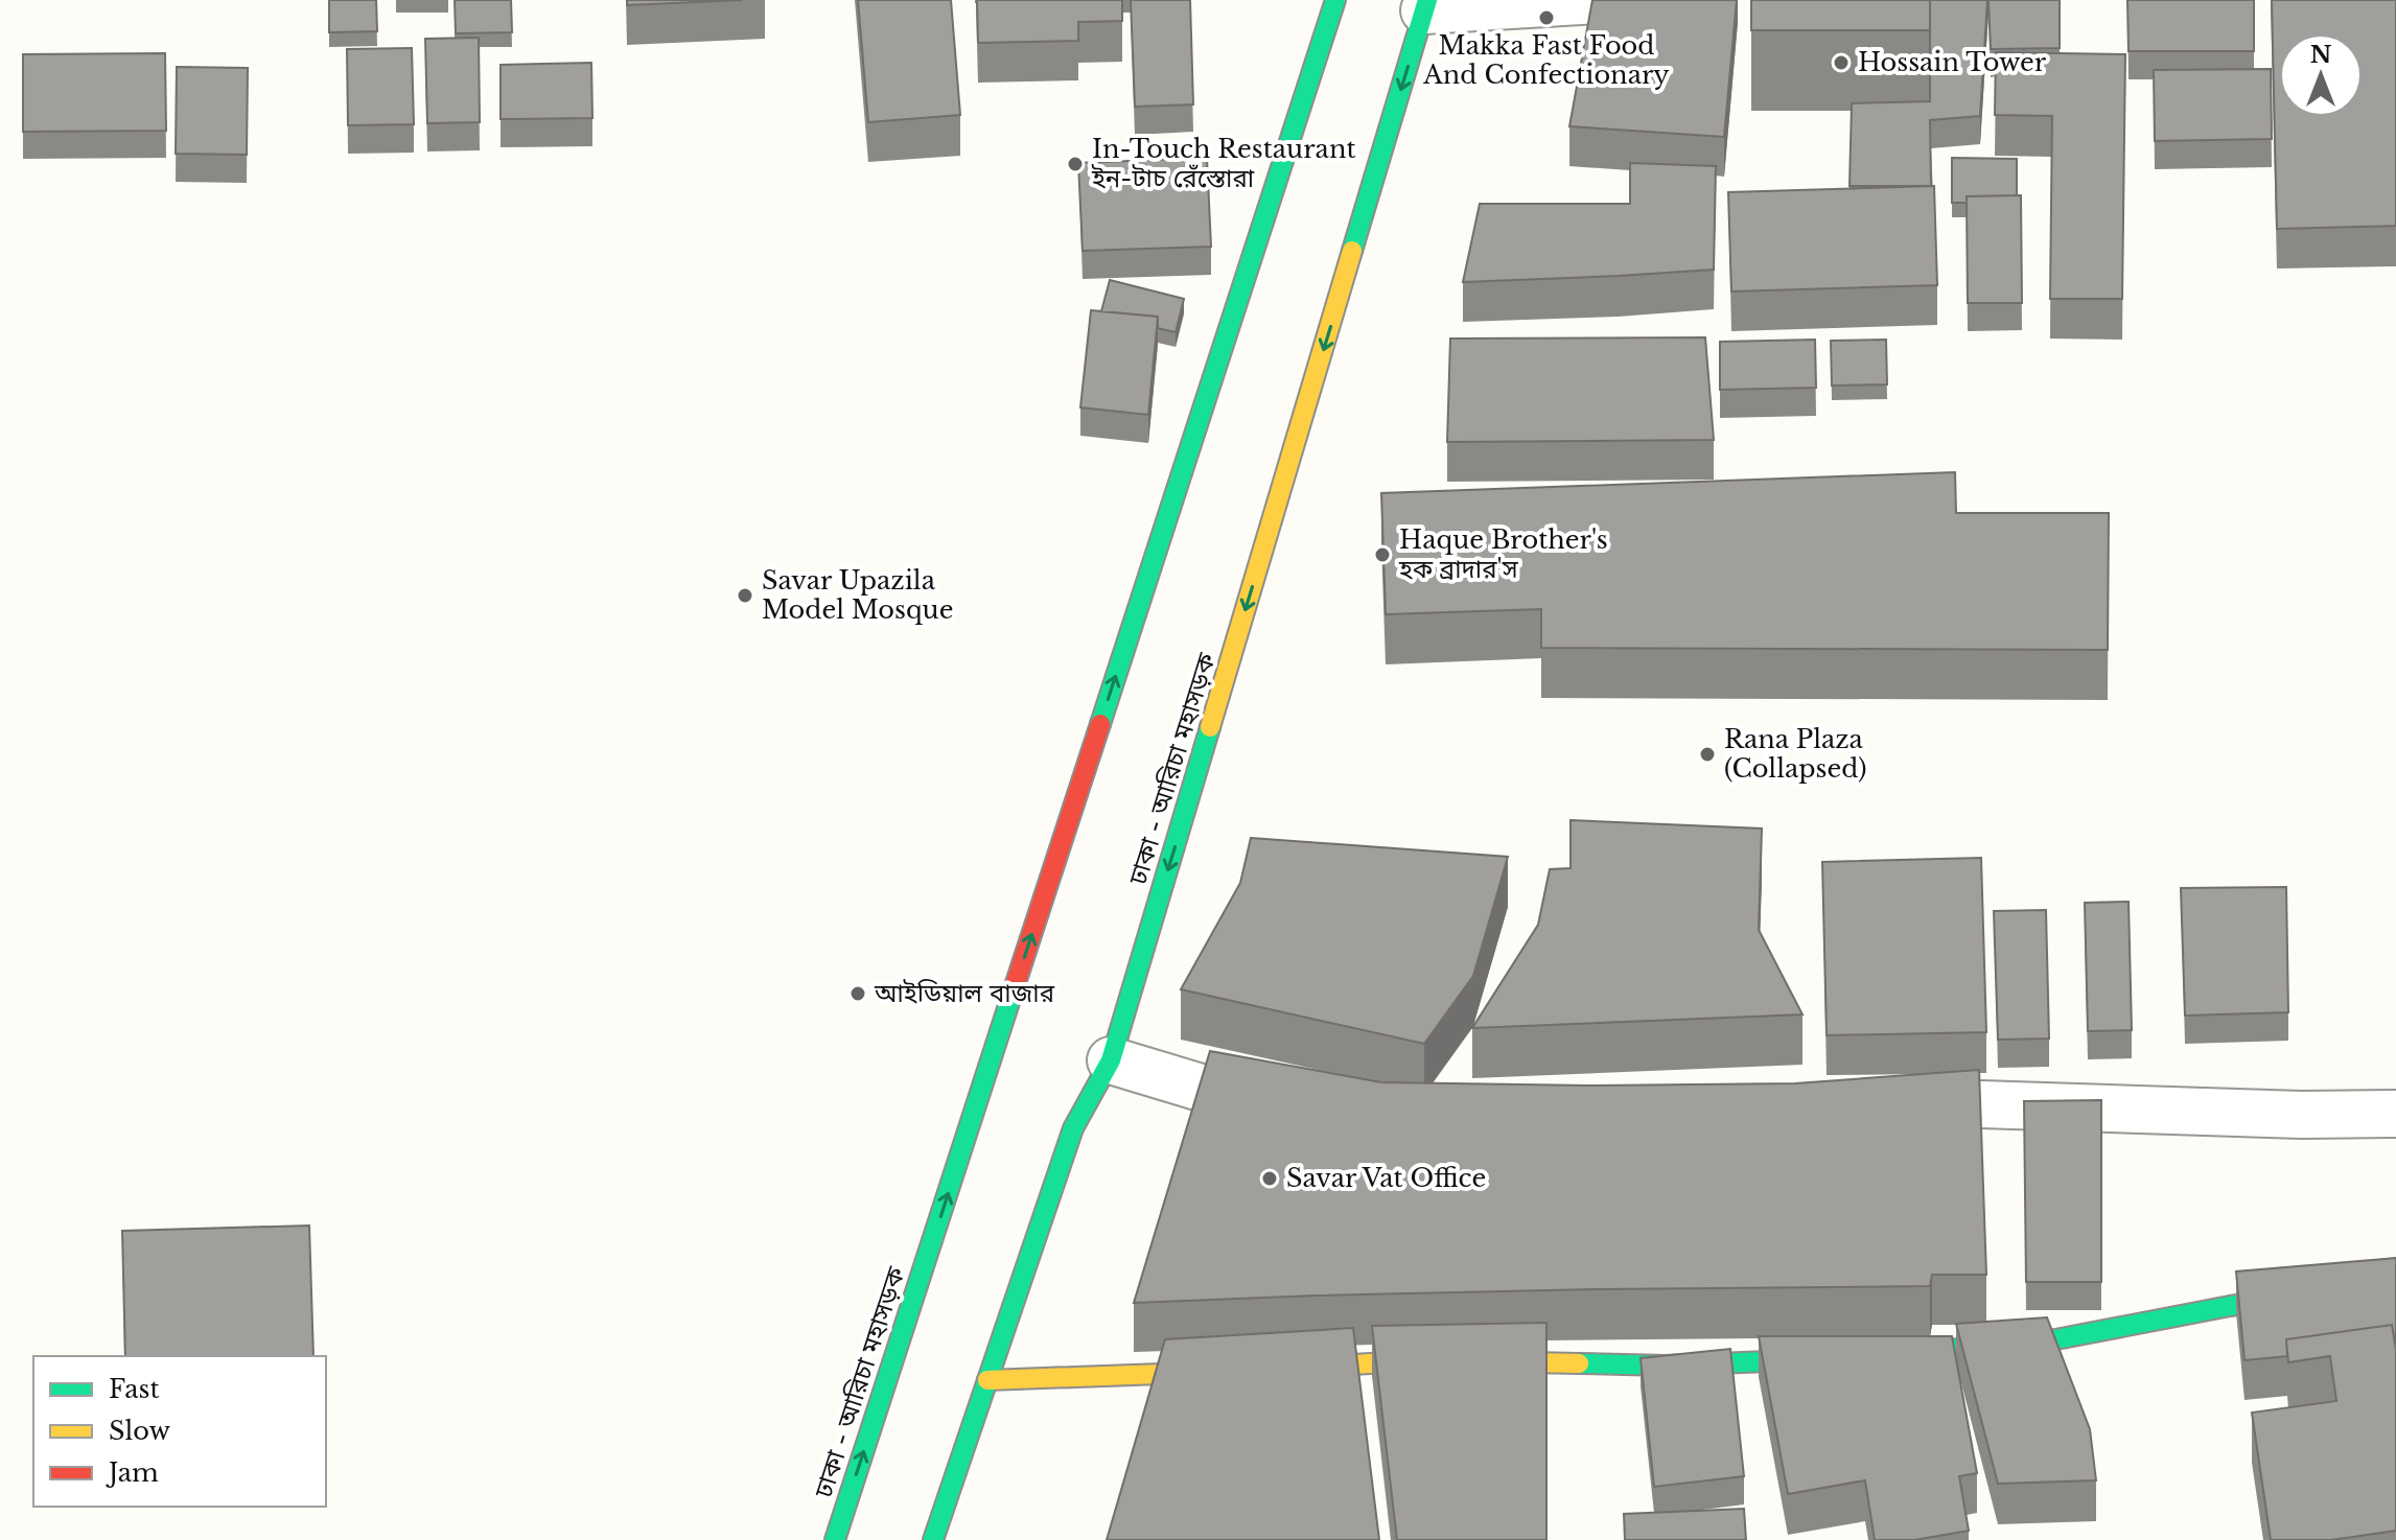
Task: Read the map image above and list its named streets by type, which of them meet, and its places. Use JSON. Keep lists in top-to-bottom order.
{
  "streets": {
    "main road": ["ঢাকা - আরিচা মহাসড়ক"]
  },
  "places": [
    "Makka Fast Food And Confectionary",
    "Hossain Tower",
    "In-Touch Restaurant ইন-টাচ রেঁস্তোরা",
    "Haque Brother's হক ব্রাদার'স",
    "Savar Upazila Model Mosque",
    "Rana Plaza (Collapsed)",
    "আইডিয়াল বাজার",
    "Savar Vat Office"
  ],
  "legend": ["Fast", "Slow", "Jam"],
  "north": "top"
}
